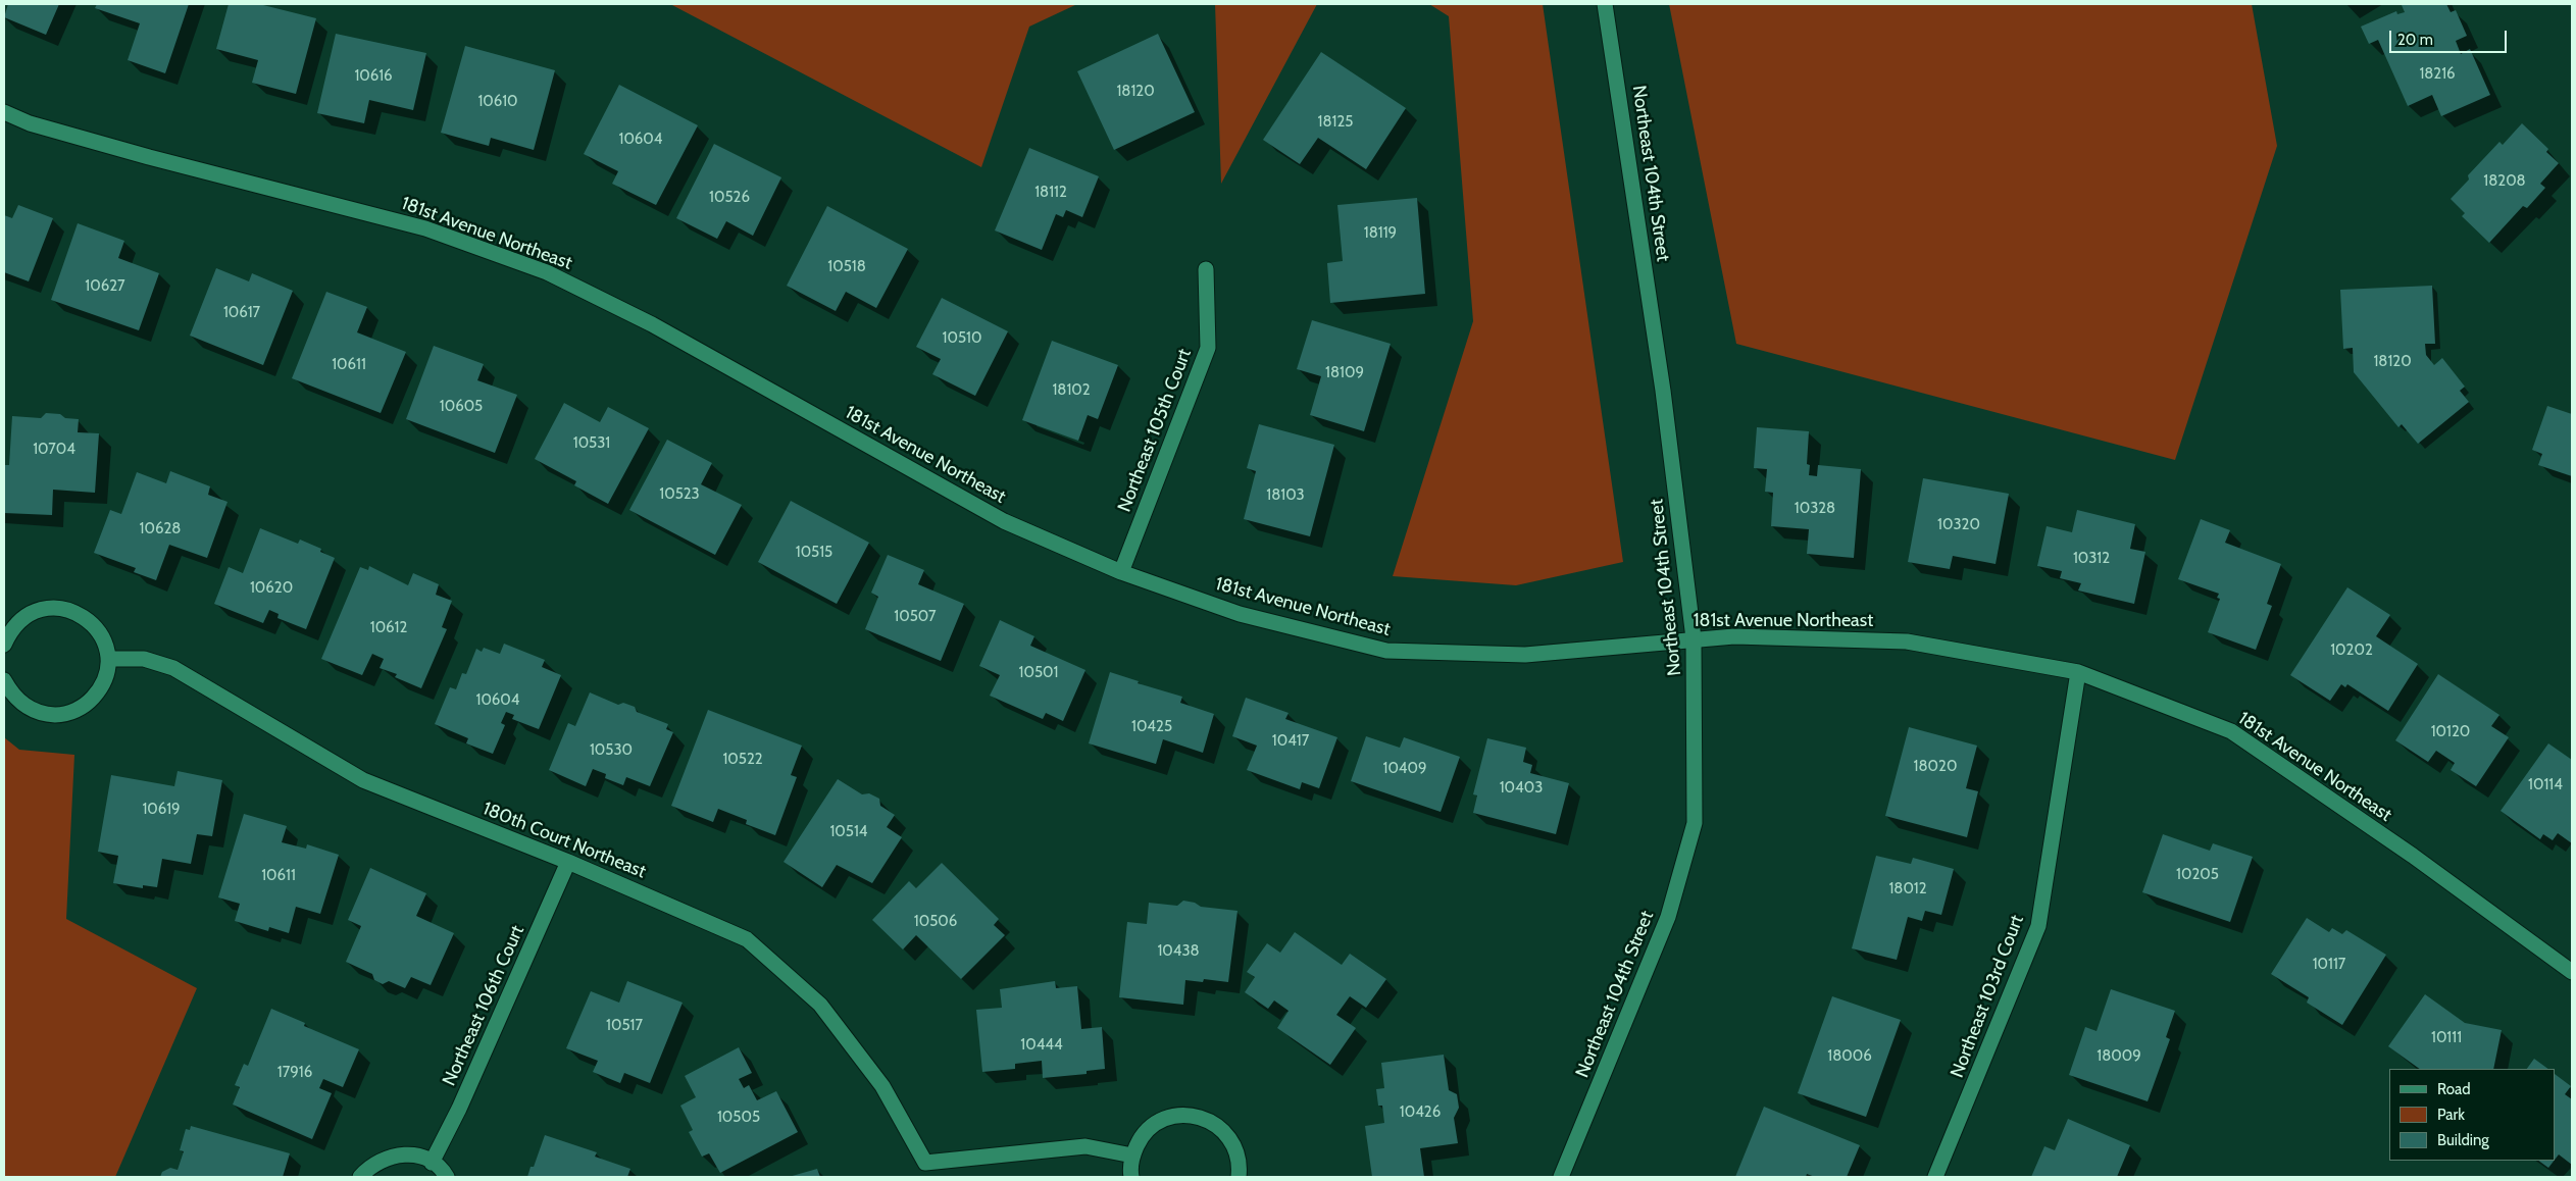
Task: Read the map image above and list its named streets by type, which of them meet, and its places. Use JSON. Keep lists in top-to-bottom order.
{
  "streets": {
    "street": [
      "Northeast 104th Street",
      "181st Avenue Northeast",
      "Northeast 105th Court",
      "180th Court Northeast",
      "Northeast 103rd Court",
      "Northeast 106th Court"
    ]
  },
  "crossings": [
    ["Northeast 104th Street", "181st Avenue Northeast"],
    ["181st Avenue Northeast", "Northeast 105th Court"],
    ["181st Avenue Northeast", "Northeast 103rd Court"],
    ["180th Court Northeast", "Northeast 106th Court"]
  ],
  "house_numbers": [
    "18216",
    "10616",
    "18120",
    "10610",
    "18125",
    "10604",
    "18208",
    "18112",
    "10526",
    "18119",
    "10518",
    "10627",
    "10617",
    "10510",
    "18120",
    "10611",
    "18109",
    "18102",
    "10605",
    "10531",
    "10704",
    "10523",
    "18103",
    "10328",
    "10320",
    "10628",
    "10515",
    "10312",
    "10620",
    "10507",
    "10612",
    "10202",
    "10501",
    "10604",
    "10425",
    "10120",
    "10417",
    "10530",
    "10522",
    "18020",
    "10409",
    "10114",
    "10403",
    "10619",
    "10514",
    "10205",
    "10611",
    "18012",
    "10506",
    "10438",
    "10117",
    "10517",
    "10111",
    "10444",
    "18006",
    "18009",
    "17916",
    "10426",
    "10505"
  ],
  "legend": ["Road", "Park", "Building"],
  "scale_bar": "20 m"
}
